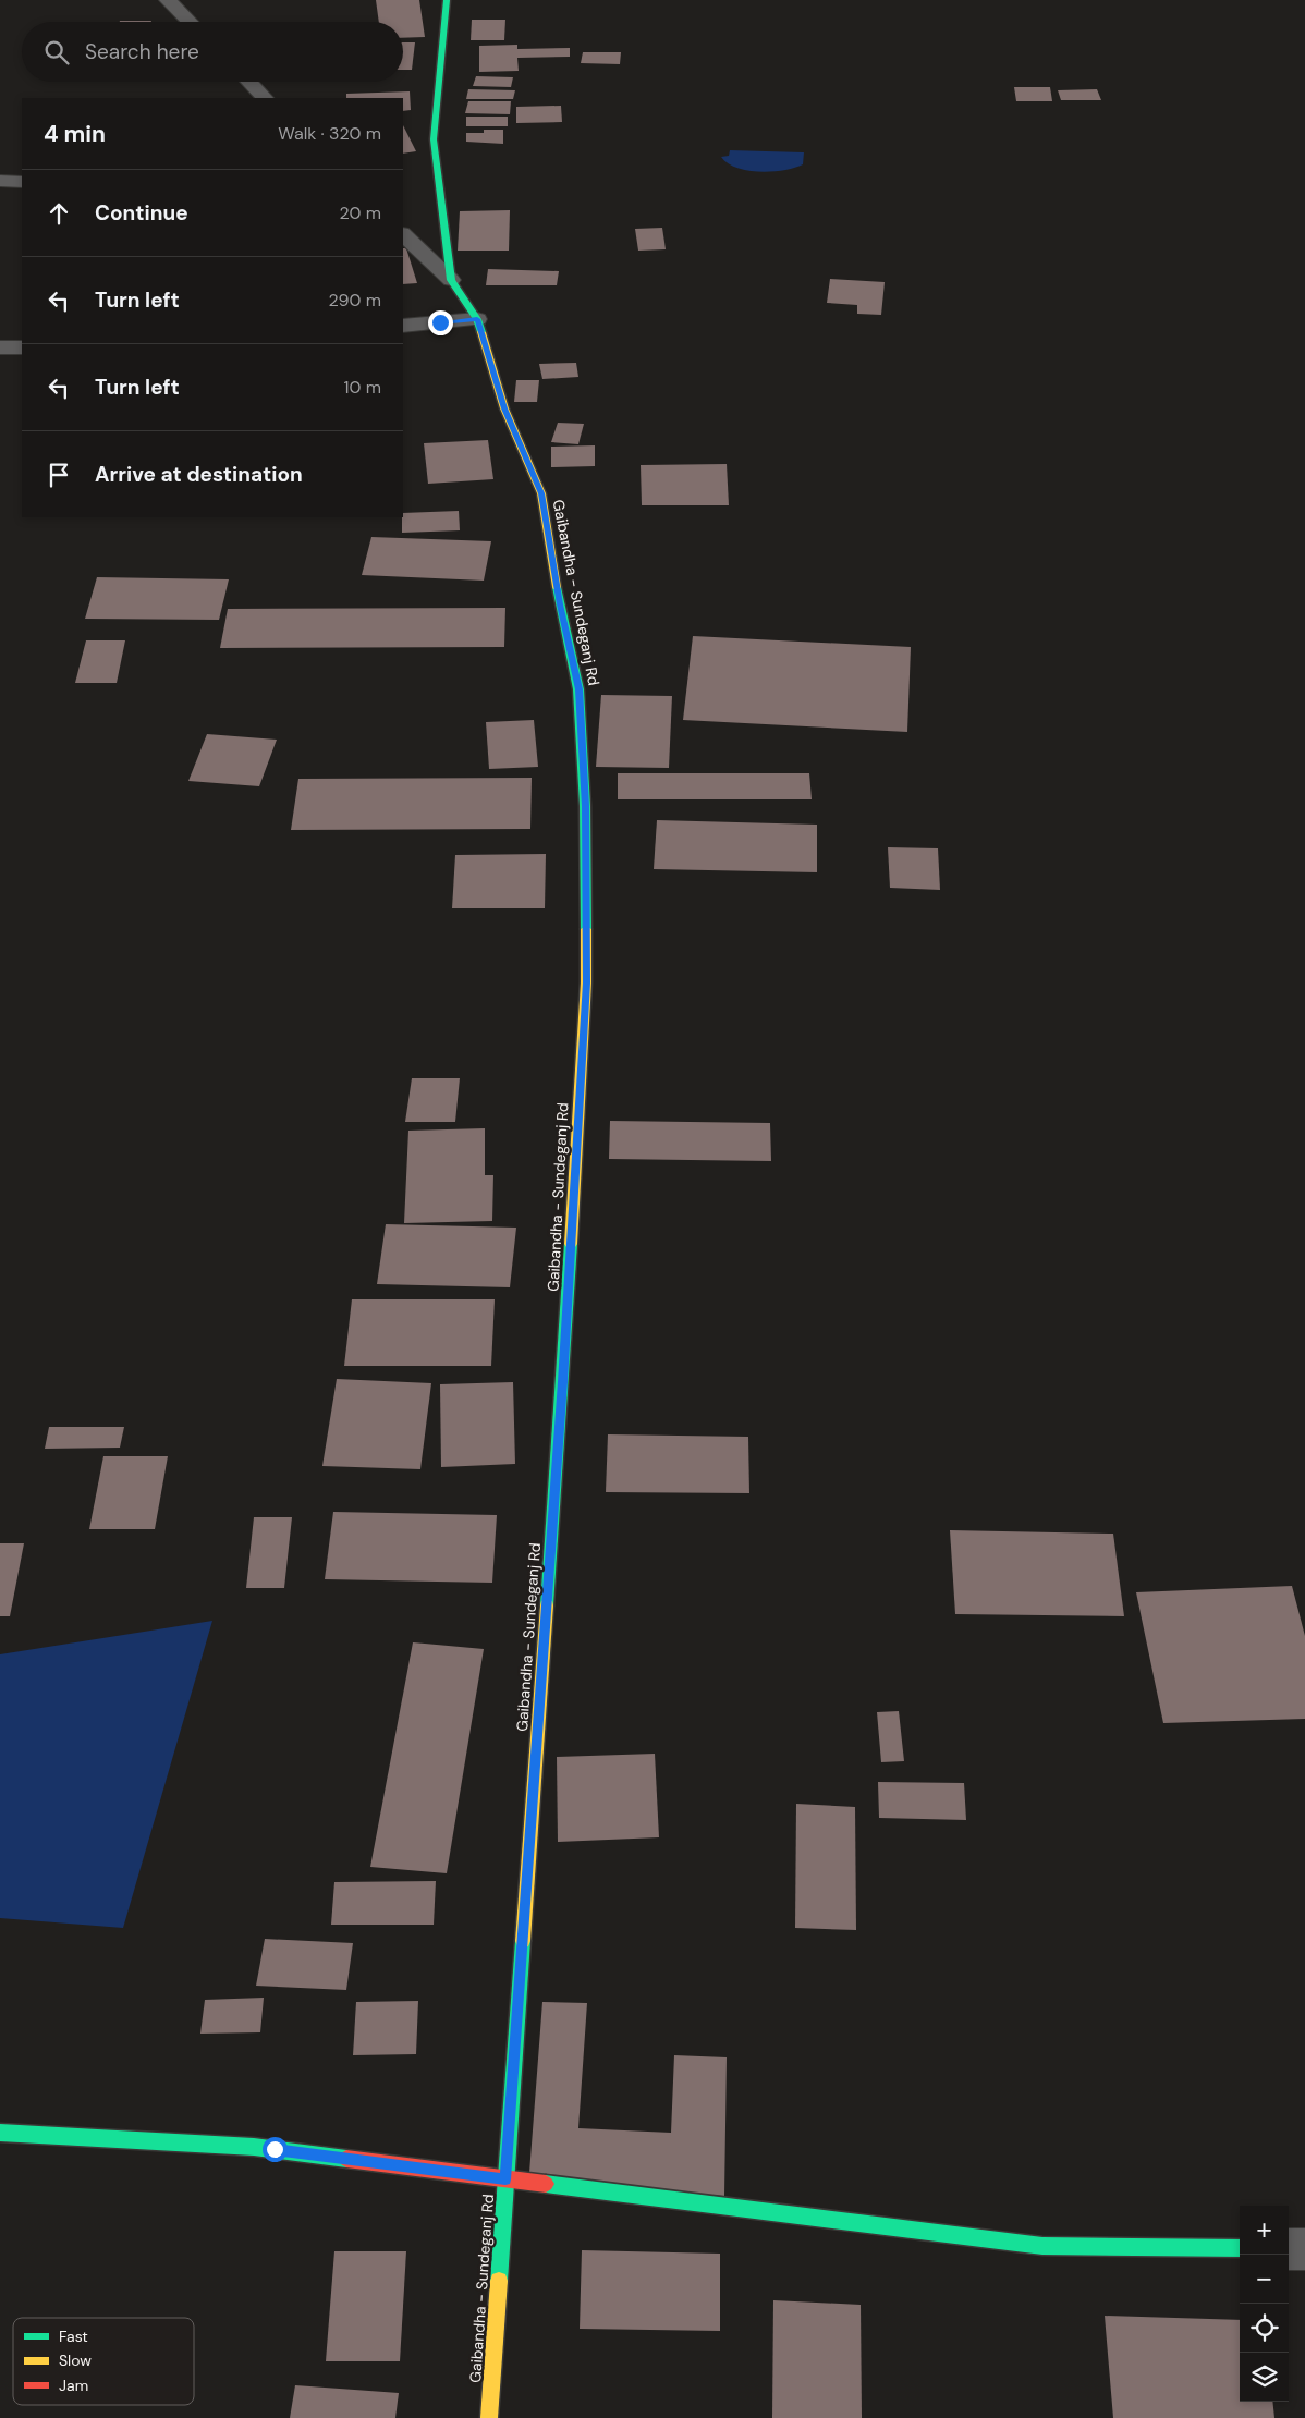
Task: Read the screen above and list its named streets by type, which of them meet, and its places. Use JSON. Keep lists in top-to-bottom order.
{
  "streets": {
    "main road": ["Gaibandha - Sundeganj Rd"]
  },
  "legend": ["Fast", "Slow", "Jam"],
  "page": {
    "search": "Search here",
    "heading": ["4 min", "Walk · 320 m"],
    "list": [
      ["Continue", "20 m"],
      ["Turn left", "290 m"],
      ["Turn left", "10 m"],
      "Arrive at destination"
    ],
    "map_buttons": ["+", "−"]
  }
}
